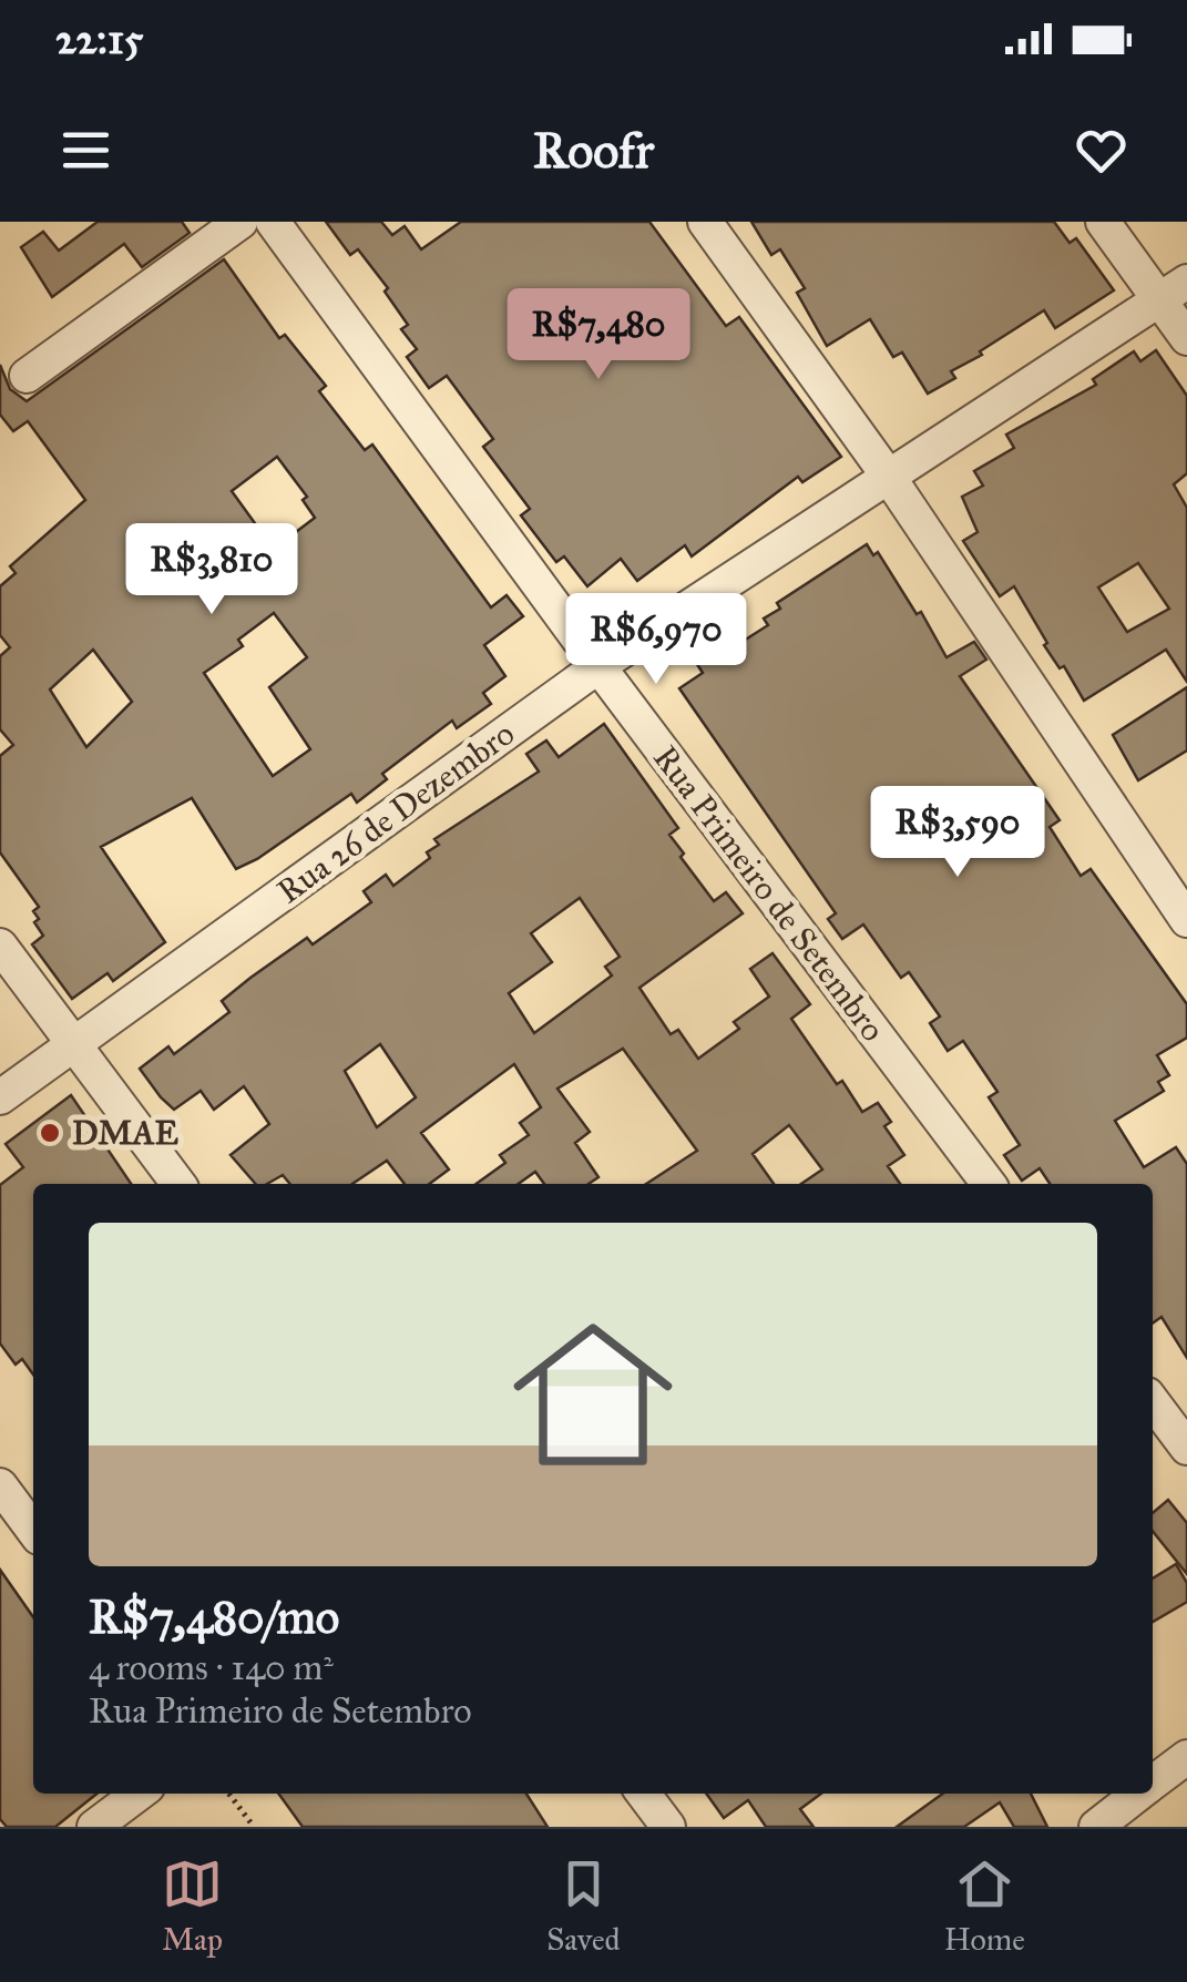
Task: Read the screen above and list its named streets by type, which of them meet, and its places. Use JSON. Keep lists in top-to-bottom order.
{
  "streets": {
    "street": ["Rua 26 de Dezembro", "Rua Primeiro de Setembro"]
  },
  "crossings": [
    ["Rua 26 de Dezembro", "Rua Primeiro de Setembro"]
  ],
  "places": ["DMAE"],
  "page": {
    "status": "22:15",
    "header": "Roofr",
    "price": [
      "R$7,480",
      "R$3,810",
      "R$6,970",
      "R$3,590"
    ],
    "list": [
      {
        "name": "R$7,480/mo",
        "note": "4 rooms · 140 m² · Rua Primeiro de Setembro"
      }
    ],
    "tabs": ["Map", "Saved", "Home"]
  }
}
